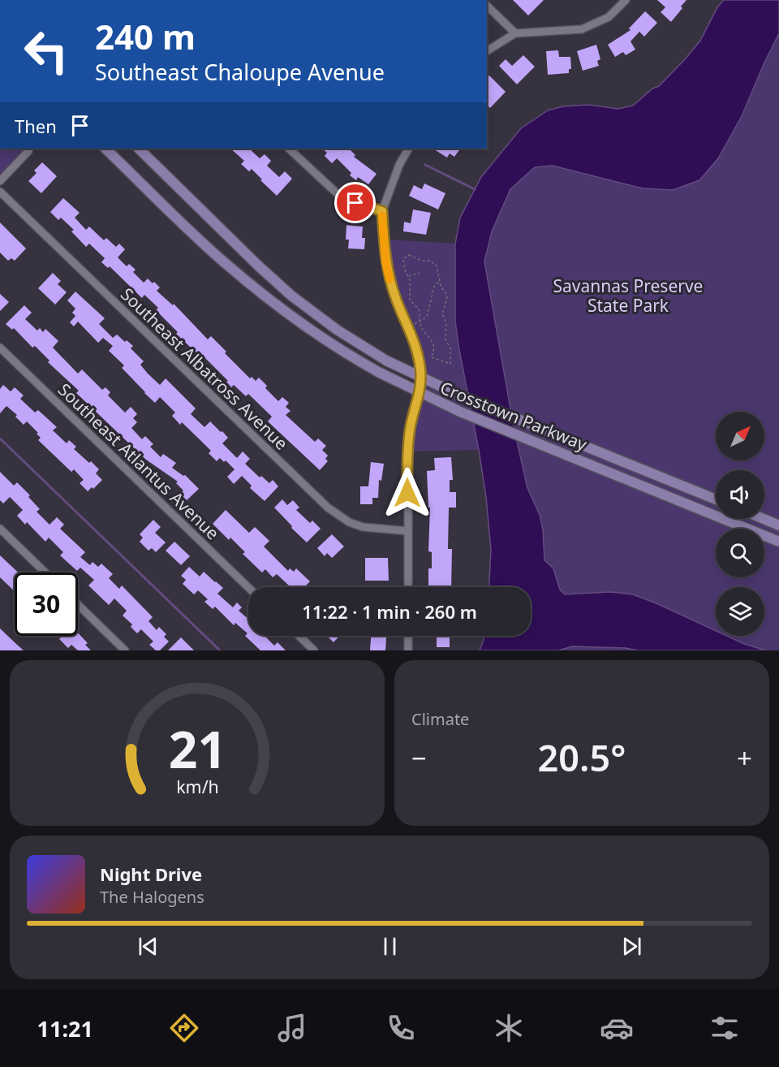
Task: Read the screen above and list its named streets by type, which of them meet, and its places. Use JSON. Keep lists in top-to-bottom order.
{
  "streets": {
    "main road": ["Crosstown Parkway"],
    "street": ["Southeast Albatross Avenue", "Southeast Atlantus Avenue"]
  },
  "parks": ["Savannas Preserve State Park"],
  "north": "top right",
  "page": {
    "turn": ["240 m", "Southeast Chaloupe Avenue"],
    "then": "Then",
    "limit": "30",
    "trip": "11:22 · 1 min · 260 m",
    "tile": "Climate",
    "heat": ["−", "20.5°", "+"],
    "song": ["Night Drive", "The Halogens"],
    "tabs": "11:21",
    "gauge": ["21", "km/h"]
  }
}
